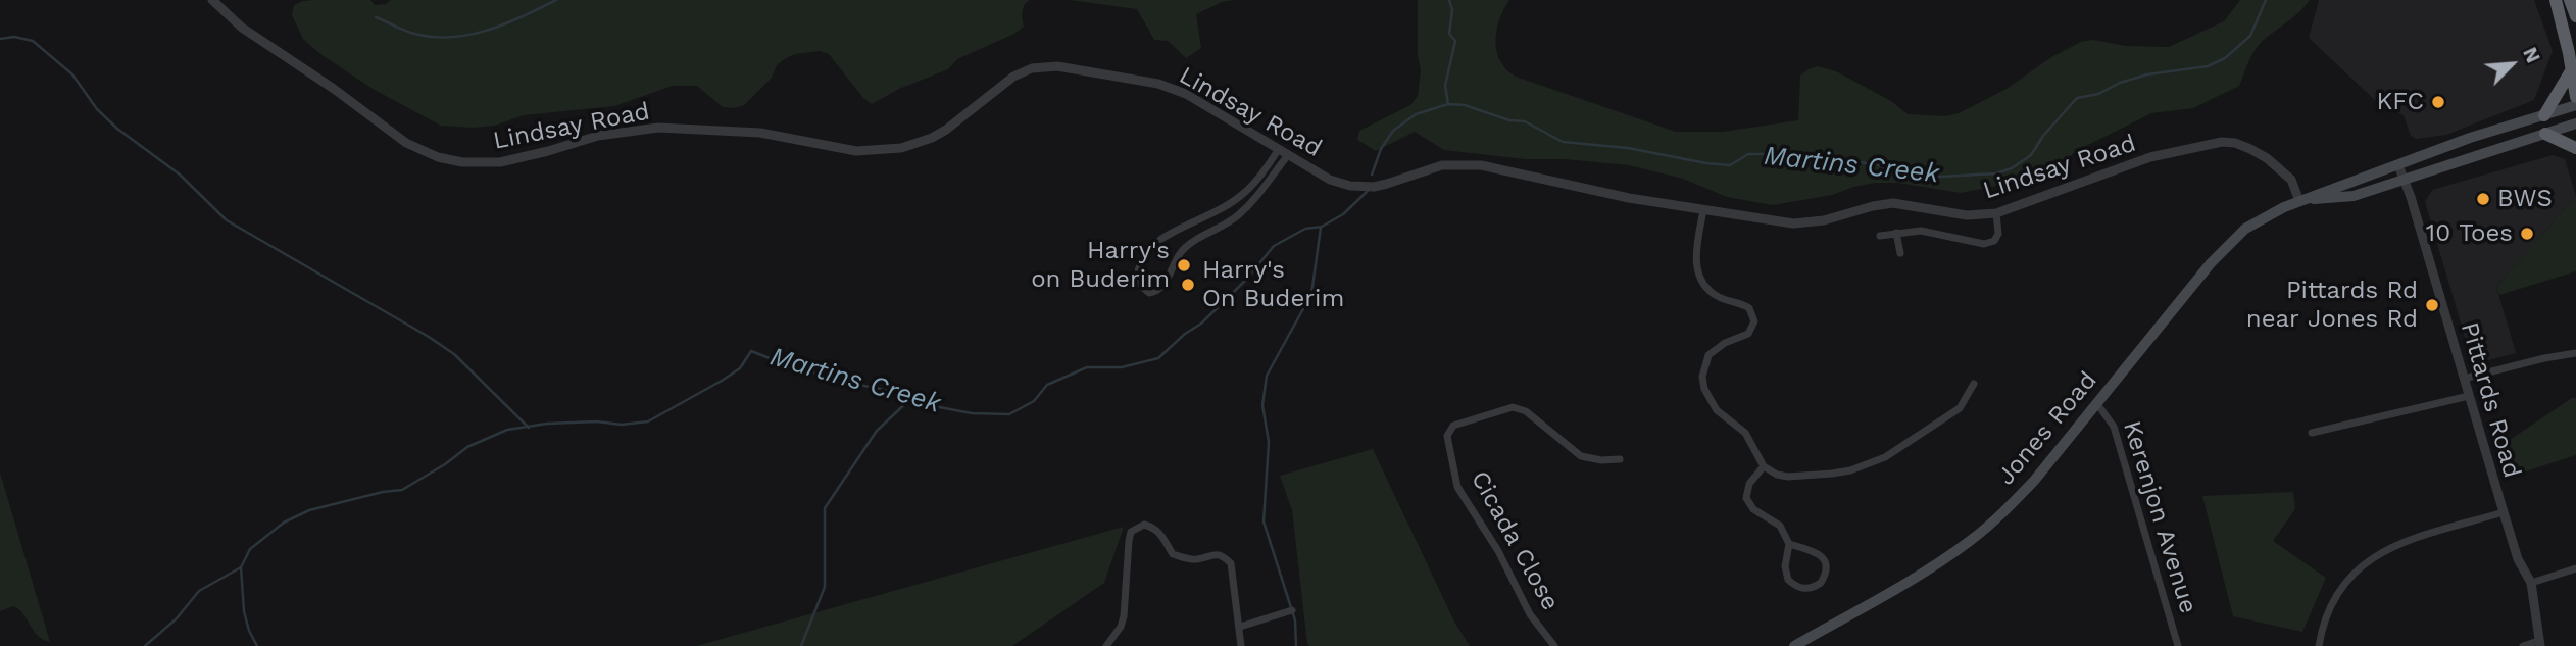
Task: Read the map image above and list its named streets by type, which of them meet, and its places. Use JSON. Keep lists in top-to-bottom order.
{
  "streets": {
    "main road": ["Jones Road"],
    "street": [
      "Lindsay Road",
      "Pittards Road",
      "Kerenjon Avenue",
      "Cicada Close"
    ]
  },
  "crossings": [
    ["Lindsay Road", "Jones Road"],
    ["Pittards Road", "Jones Road"],
    ["Jones Road", "Kerenjon Avenue"]
  ],
  "water": ["Martins Creek"],
  "places": [
    "KFC",
    "BWS",
    "10 Toes",
    "Harry's on Buderim",
    "Harry's On Buderim",
    "Pittards Rd near Jones Rd"
  ],
  "north": "top right"
}
